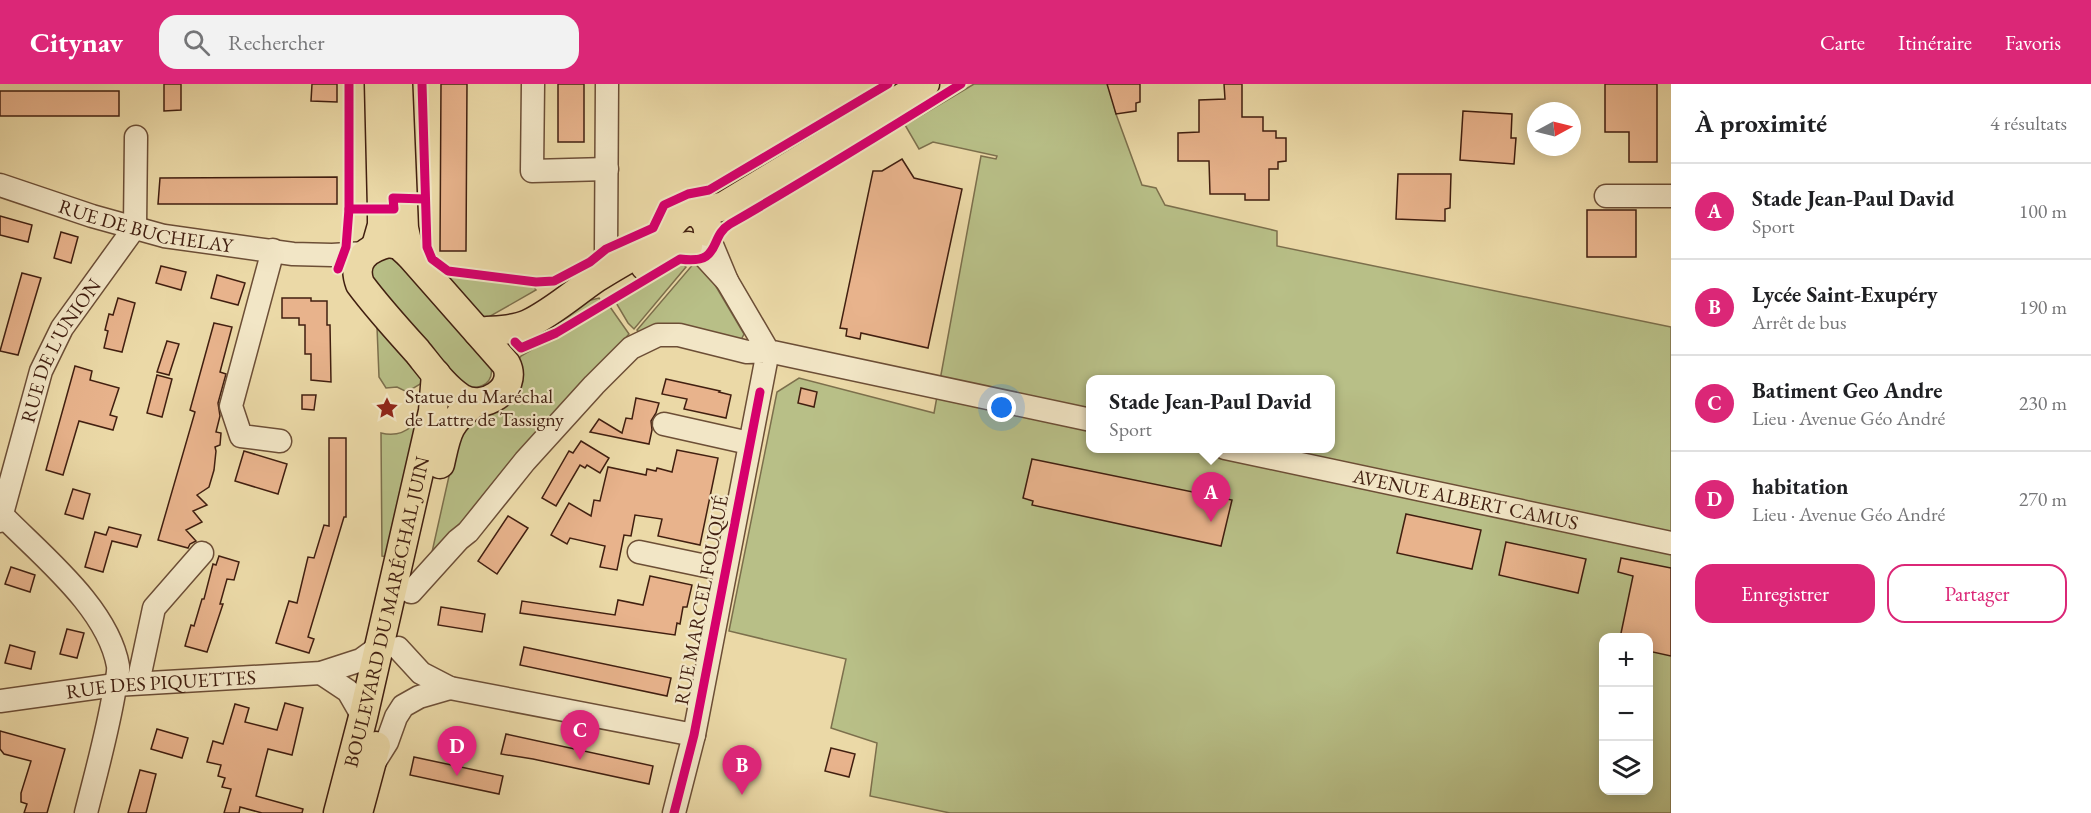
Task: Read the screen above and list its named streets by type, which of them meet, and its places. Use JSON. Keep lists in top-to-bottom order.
{
  "streets": {
    "main road": ["BOULEVARD DU MARÉCHAL JUIN"],
    "street": [
      "RUE DE BUCHELAY",
      "RUE DE L'UNION",
      "AVENUE ALBERT CAMUS",
      "RUE MARCEL FOUQUÉ",
      "RUE DES PIQUETTES"
    ]
  },
  "crossings": [
    ["RUE DE BUCHELAY", "RUE DE L'UNION"],
    ["BOULEVARD DU MARÉCHAL JUIN", "RUE DES PIQUETTES"]
  ],
  "places": {
    "place": ["Statue du Maréchal de Lattre de Tassigny"]
  },
  "north": "right",
  "page": {
    "header": "Citynav",
    "search": "Rechercher",
    "nav": ["Carte", "Itinéraire", "Favoris"],
    "heading": ["À proximité", "4 résultats"],
    "list": [
      {
        "mark": "A",
        "name": "Stade Jean-Paul David",
        "note": "Sport",
        "value": "100 m"
      },
      {
        "mark": "B",
        "name": "Lycée Saint-Exupéry",
        "note": "Arrêt de bus",
        "value": "190 m"
      },
      {
        "mark": "C",
        "name": "Batiment Geo Andre",
        "note": "Lieu · Avenue Géo André",
        "value": "230 m"
      },
      {
        "mark": "D",
        "name": "habitation",
        "note": "Lieu · Avenue Géo André",
        "value": "270 m"
      }
    ],
    "popup": ["Stade Jean-Paul David", "Sport"],
    "pins": [
      "A",
      "C",
      "D",
      "B"
    ],
    "buttons": ["Enregistrer", "Partager"],
    "map_buttons": ["+", "−"]
  }
}
